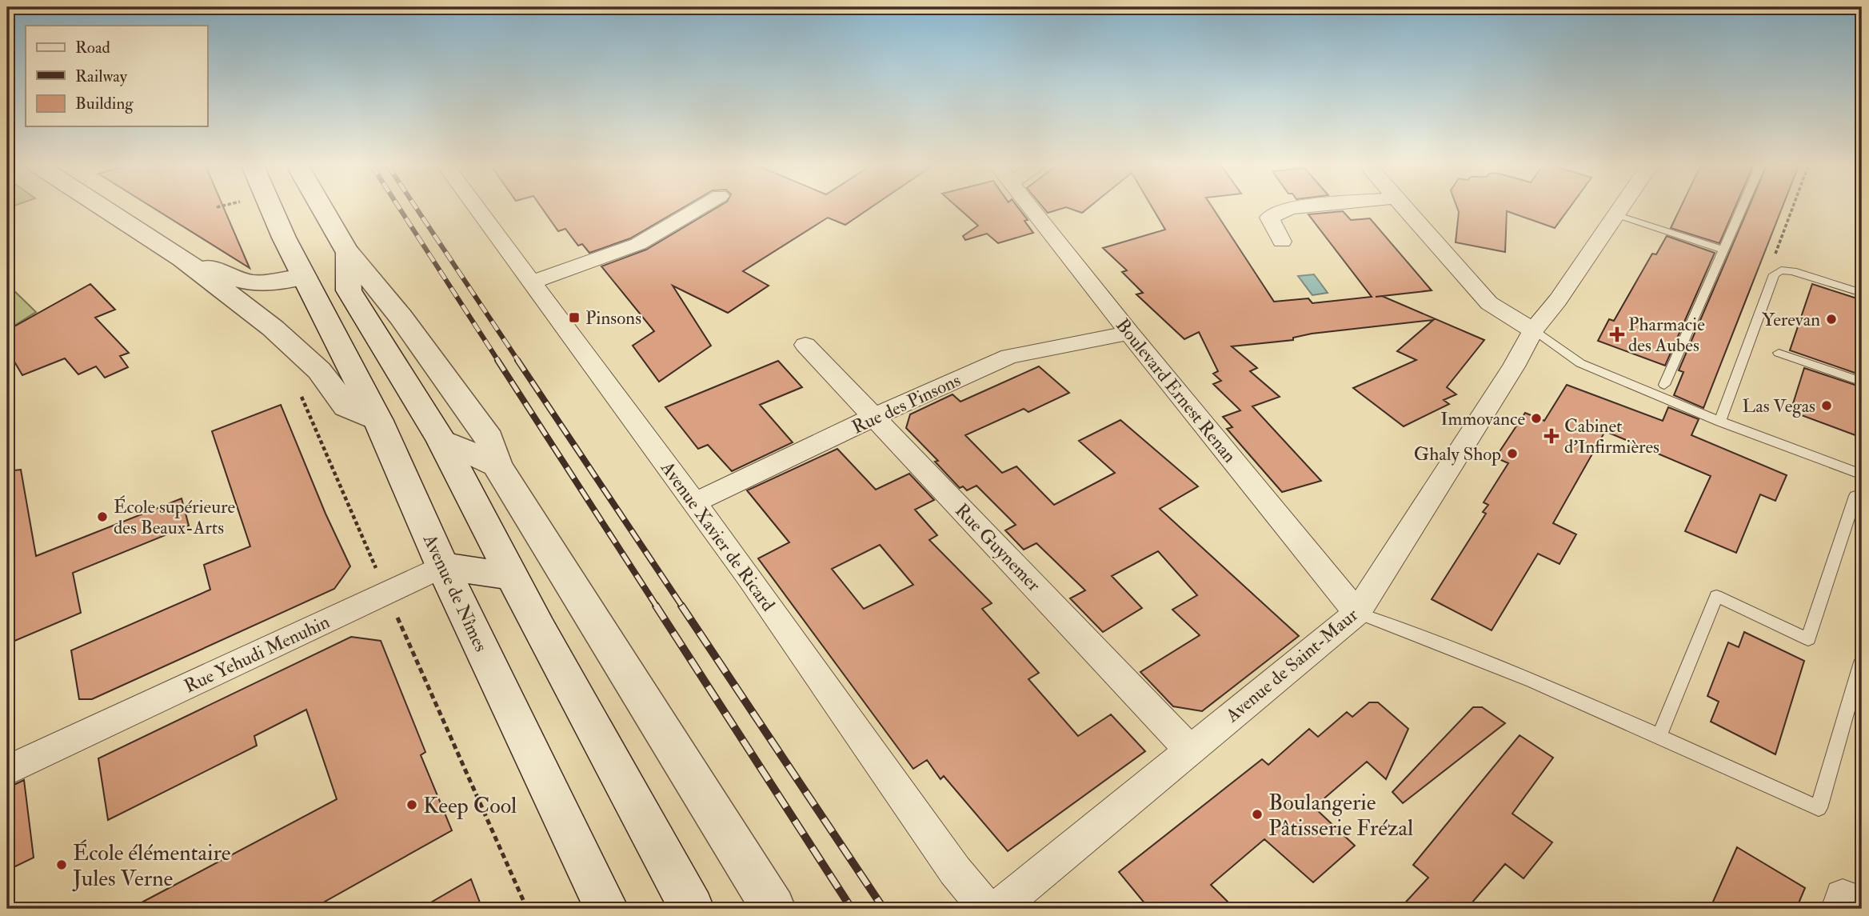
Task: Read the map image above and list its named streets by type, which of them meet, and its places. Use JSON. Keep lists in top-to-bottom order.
{
  "streets": {
    "main road": ["Avenue de Nîmes"],
    "street": [
      "Boulevard Ernest Renan",
      "Rue des Pinsons",
      "Avenue Xavier de Ricard",
      "Rue Guynemer",
      "Rue Yehudi Menuhin",
      "Avenue de Saint-Maur"
    ]
  },
  "crossings": [
    ["Boulevard Ernest Renan", "Rue des Pinsons"],
    ["Boulevard Ernest Renan", "Avenue de Saint-Maur"],
    ["Rue des Pinsons", "Avenue Xavier de Ricard"],
    ["Rue des Pinsons", "Rue Guynemer"],
    ["Rue Guynemer", "Avenue de Saint-Maur"],
    ["Avenue de Nîmes", "Rue Yehudi Menuhin"]
  ],
  "places": {
    "transit": ["Pinsons"],
    "other": [
      "Yerevan",
      "Las Vegas",
      "Immovance",
      "Ghaly Shop",
      "École supérieure des Beaux-Arts",
      "Keep Cool",
      "Boulangerie Pâtisserie Frézal",
      "École élémentaire Jules Verne"
    ],
    "health": ["Pharmacie des Aubes", "Cabinet d'Infirmières"]
  },
  "legend": ["Road", "Railway", "Building"]
}
